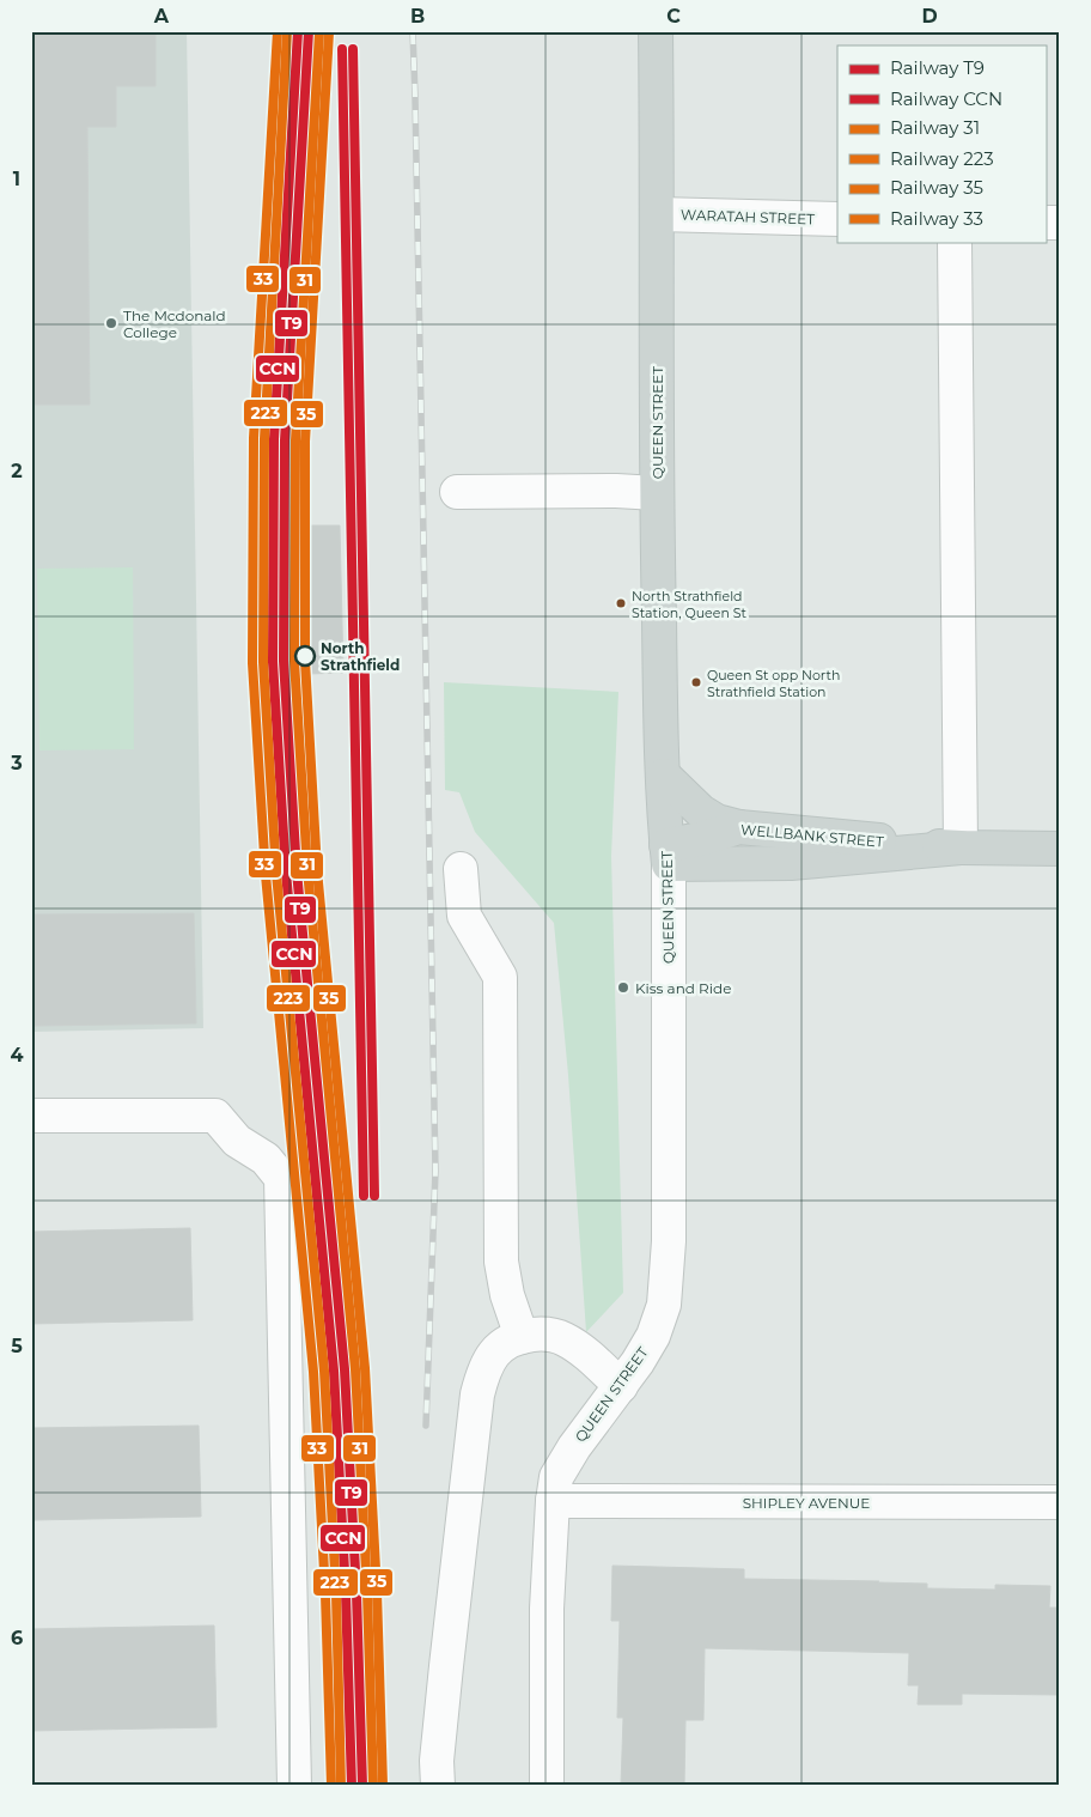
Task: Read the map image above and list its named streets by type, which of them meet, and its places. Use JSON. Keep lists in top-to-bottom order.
{
  "streets": {
    "main road": ["QUEEN STREET", "WELLBANK STREET"],
    "street": ["WARATAH STREET", "SHIPLEY AVENUE"]
  },
  "crossings": [
    ["WARATAH STREET", "QUEEN STREET"],
    ["QUEEN STREET", "WELLBANK STREET"],
    ["QUEEN STREET", "SHIPLEY AVENUE"]
  ],
  "places": [
    "The Mcdonald College",
    "North Strathfield Station, Queen St",
    "North Strathfield",
    "Queen St opp North Strathfield Station",
    "Kiss and Ride"
  ],
  "lines": [
    "rail line T9",
    "rail line CCN",
    "rail line 223",
    "rail line 33",
    "rail line 31",
    "rail line 35"
  ],
  "legend": [
    "Railway T9",
    "Railway CCN",
    "Railway 31",
    "Railway 223",
    "Railway 35",
    "Railway 33"
  ],
  "grid": {
    "columns": [
      "A",
      "B",
      "C",
      "D"
    ],
    "rows": [
      "1",
      "2",
      "3",
      "4",
      "5",
      "6"
    ]
  }
}
